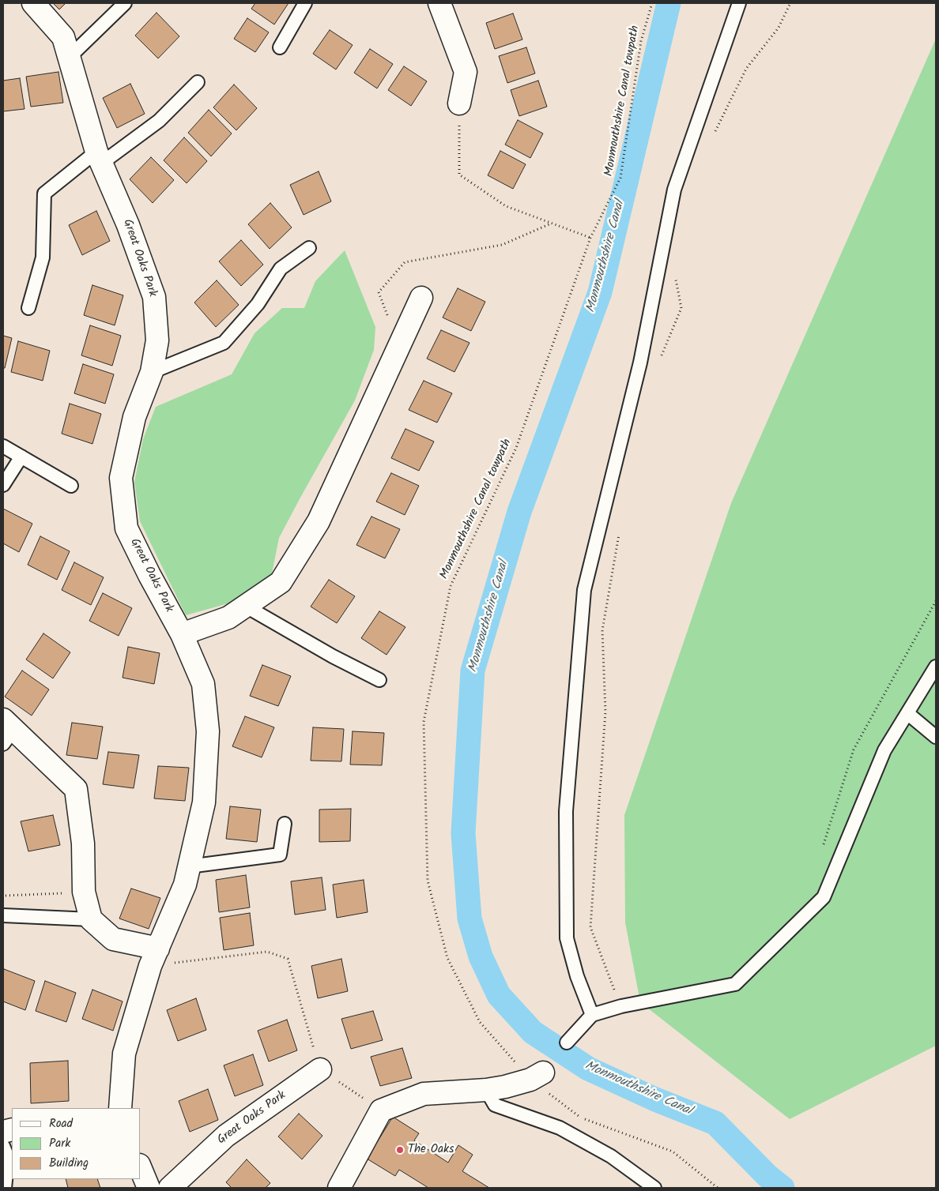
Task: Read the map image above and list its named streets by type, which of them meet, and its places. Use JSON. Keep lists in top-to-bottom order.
{
  "streets": {
    "street": ["Great Oaks Park"],
    "path": ["Monmouthshire Canal towpath"]
  },
  "water": ["Monmouthshire Canal"],
  "places": ["The Oaks"],
  "legend": ["Road", "Park", "Building"]
}
